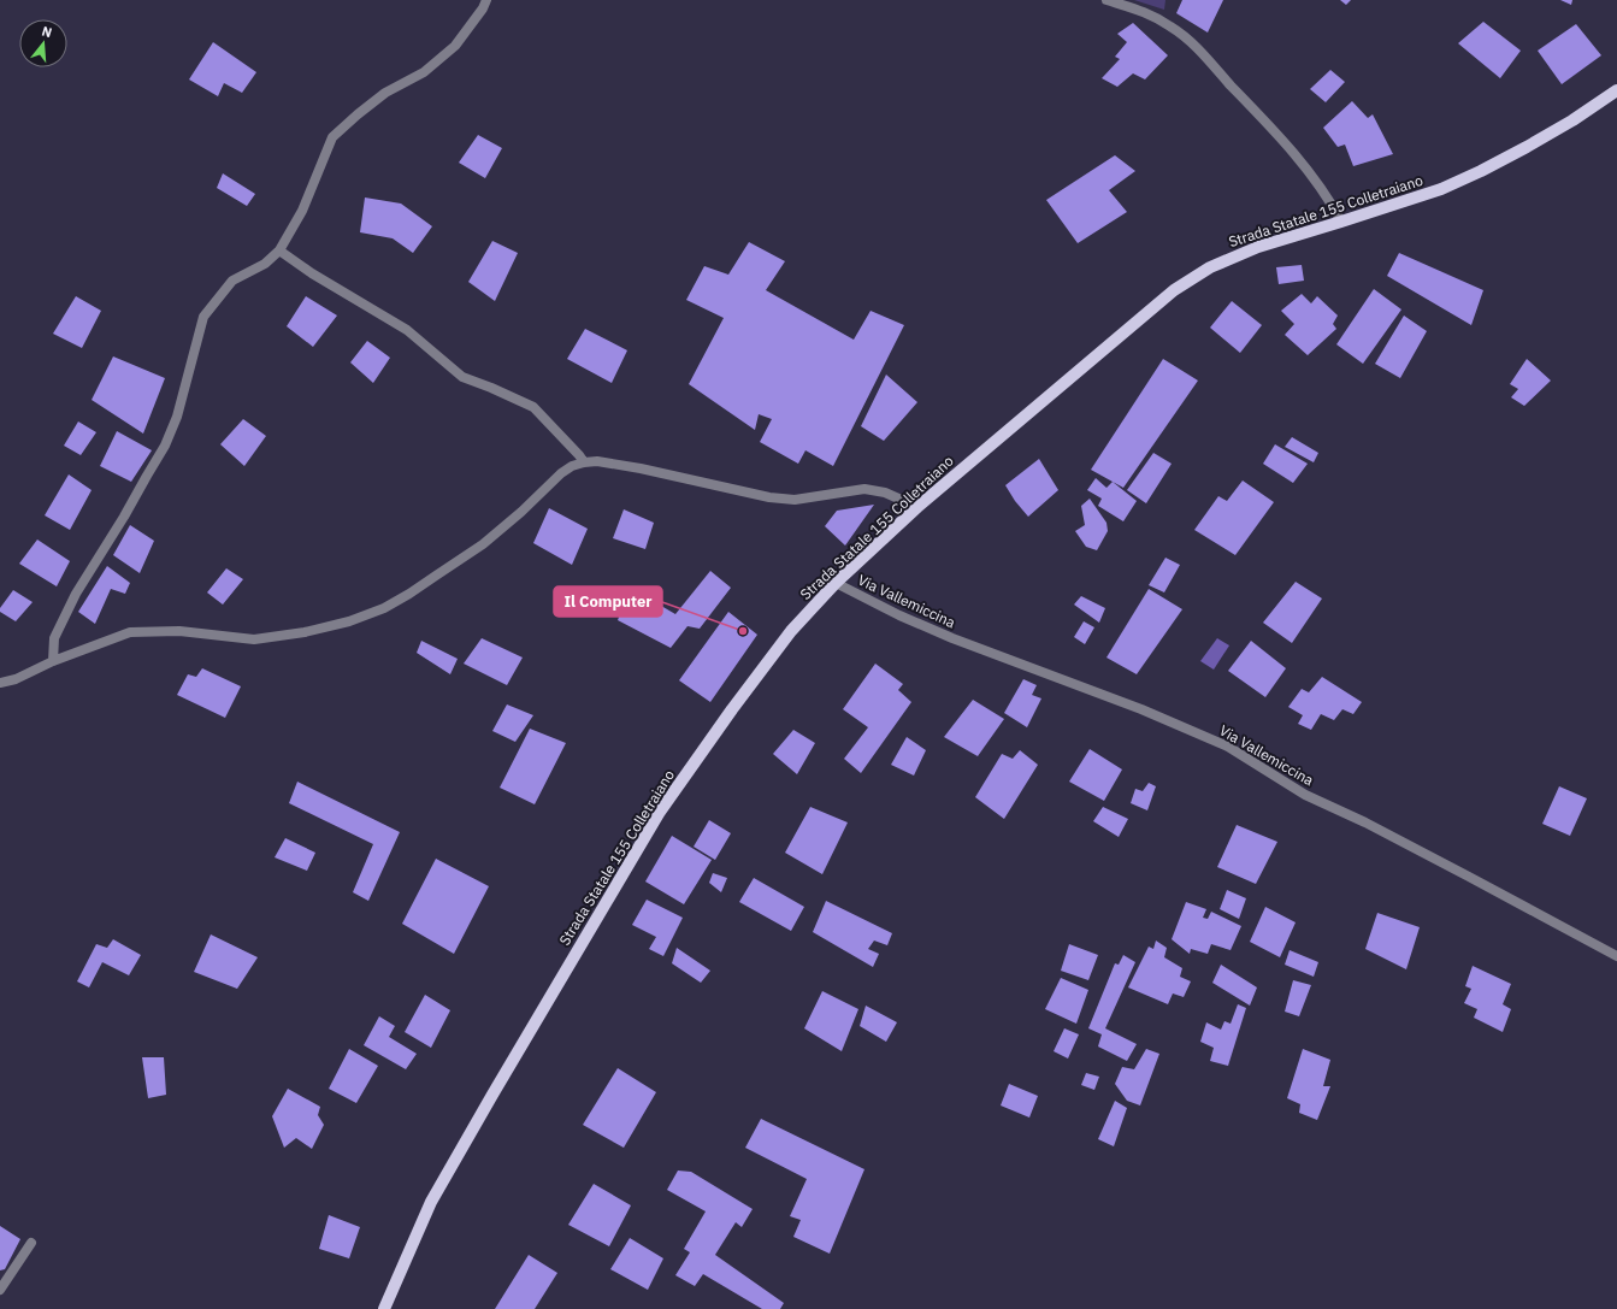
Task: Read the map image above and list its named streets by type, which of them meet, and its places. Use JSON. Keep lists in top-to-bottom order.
{
  "streets": {
    "main road": ["Strada Statale 155 Colletraiano"],
    "street": ["Via Vallemiccina"]
  },
  "crossings": [
    ["Strada Statale 155 Colletraiano", "Via Vallemiccina"]
  ],
  "places": ["Il Computer"],
  "north": "top"
}
